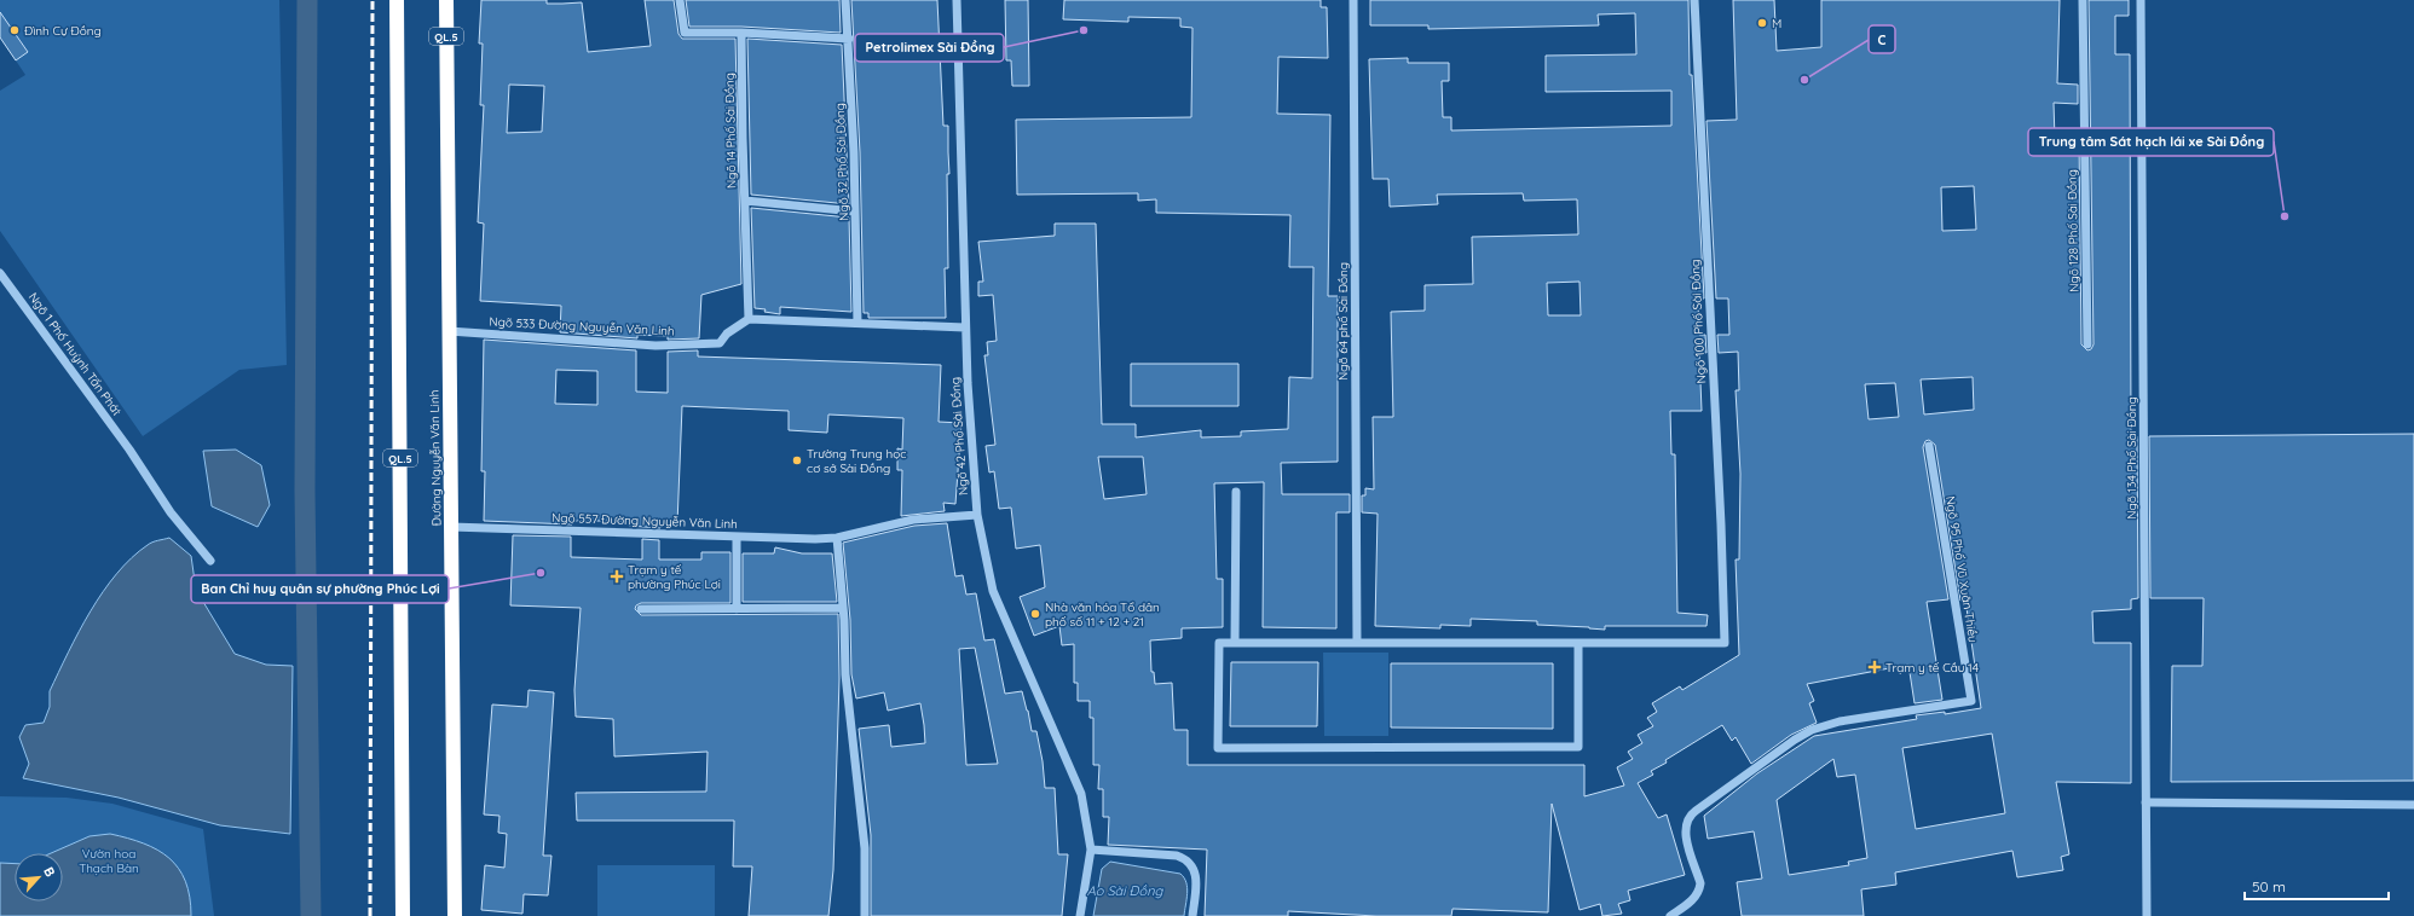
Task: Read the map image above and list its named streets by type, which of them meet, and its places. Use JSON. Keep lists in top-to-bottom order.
{
  "streets": {
    "highway": ["QL.5", "Đường Nguyễn Văn Linh"],
    "street": [
      "Ngõ 14 Phố Sài Đồng",
      "Ngõ 32 Phố Sài Đồng",
      "Ngõ 128 Phố Sài Đồng",
      "Ngõ 64 phố Sài Đồng",
      "Ngõ 100 Phố Sài Đồng",
      "Ngõ 533 Đường Nguyễn Văn Linh",
      "Ngõ 1 Phố Huỳnh Tấn Phát",
      "Ngõ 42 Phố Sài Đồng",
      "Ngõ 134 Phố Sài Đồng",
      "Ngõ 557 Đường Nguyễn Văn Linh",
      "Ngõ 95 Phố Vũ Xuân Thiều"
    ]
  },
  "crossings": [
    ["Ngõ 14 Phố Sài Đồng", "Ngõ 533 Đường Nguyễn Văn Linh"],
    ["Ngõ 533 Đường Nguyễn Văn Linh", "Đường Nguyễn Văn Linh"],
    ["Ngõ 42 Phố Sài Đồng", "Ngõ 557 Đường Nguyễn Văn Linh"],
    ["Đường Nguyễn Văn Linh", "Ngõ 557 Đường Nguyễn Văn Linh"]
  ],
  "water": ["Ao Sài Đồng"],
  "parks": ["Vườn hoa Thạch Bàn"],
  "places": {
    "other": [
      "M",
      "Đình Cự Đồng",
      "Petrolimex Sài Đồng",
      "C",
      "Trung tâm Sát hạch lái xe Sài Đồng",
      "Trường Trung học cơ sở Sài Đồng",
      "Ban Chỉ huy quân sự phường Phúc Lợi",
      "Nhà văn hóa Tổ dân phố số 11 + 12 + 21"
    ],
    "health": ["Trạm y tế phường Phúc Lợi", "Trạm y tế Cầu 14"]
  },
  "scale_bar": "50 m",
  "north": "top right"
}
